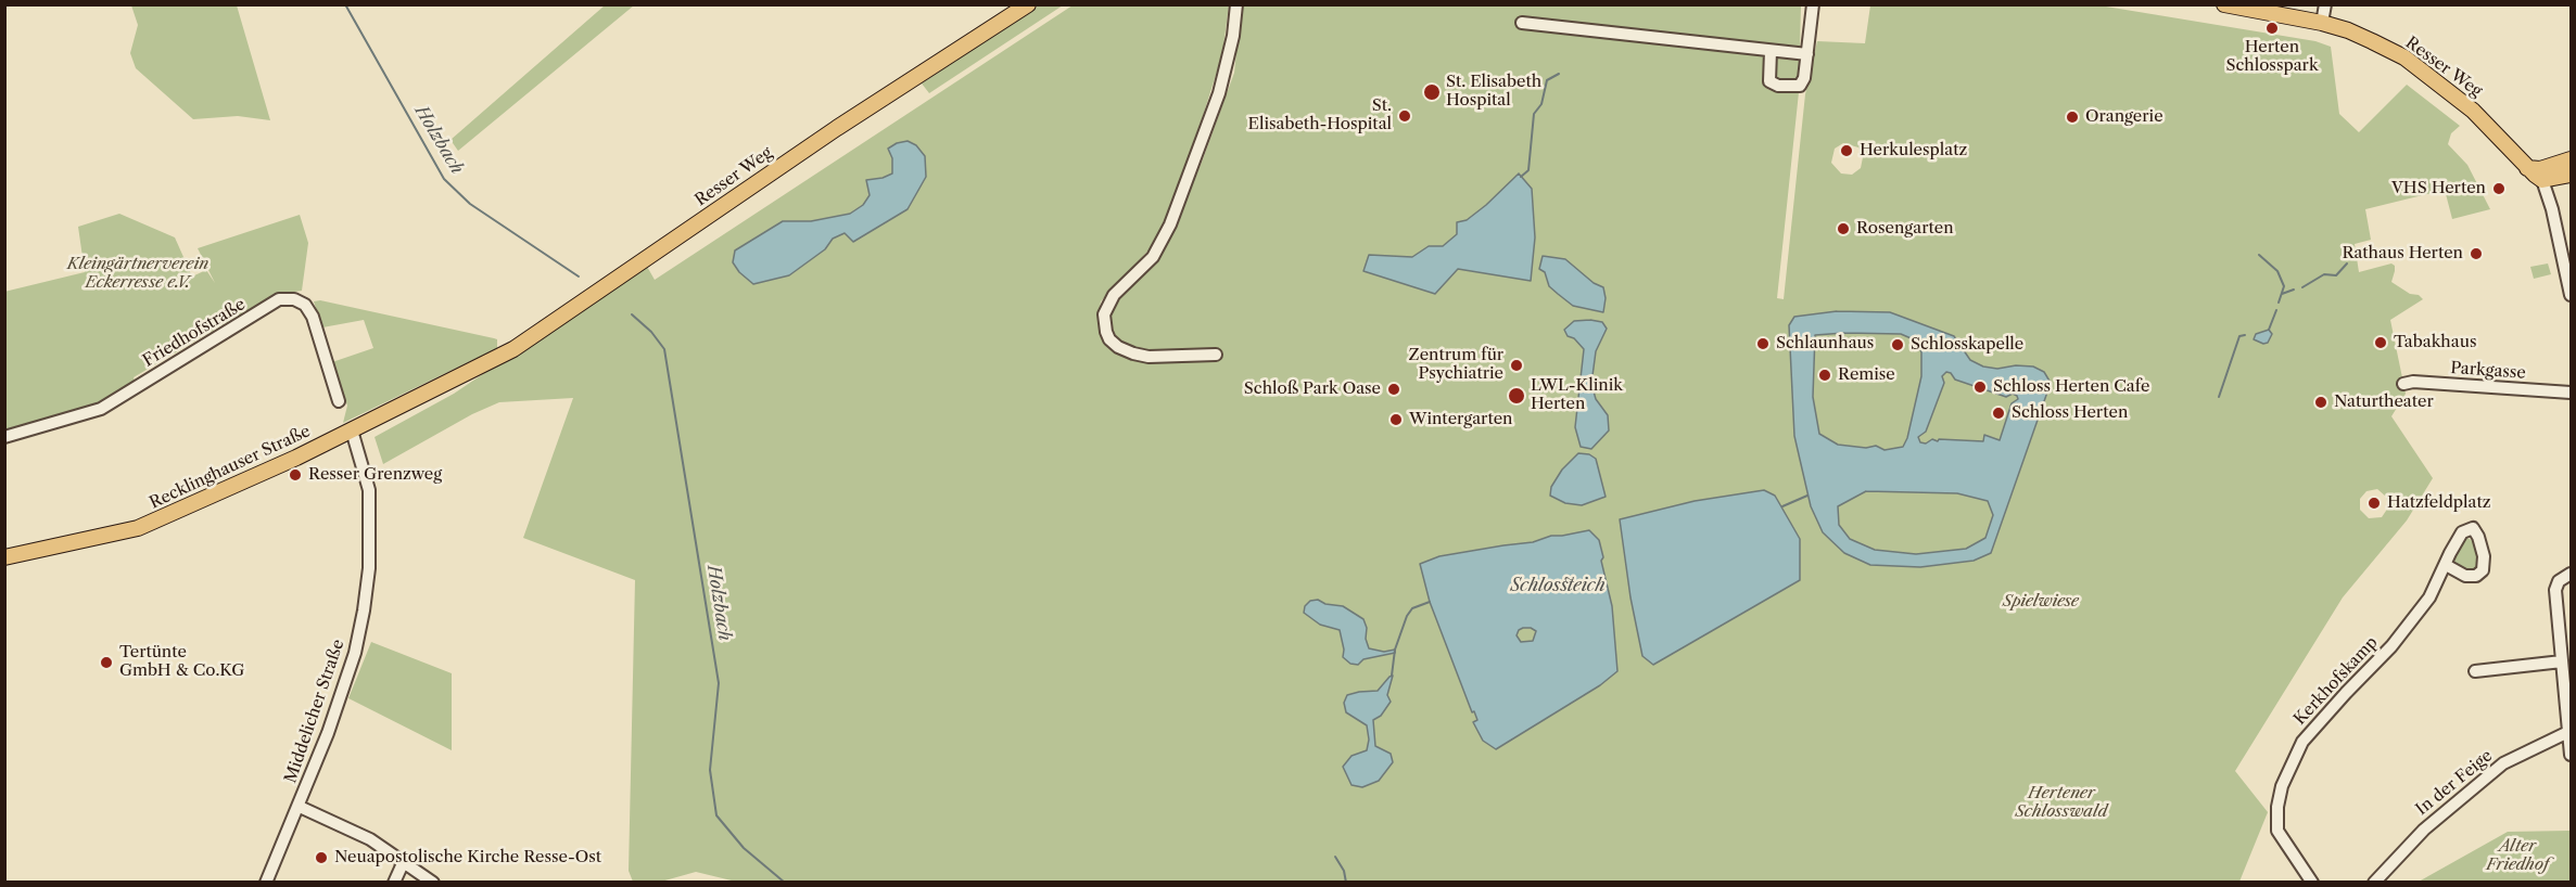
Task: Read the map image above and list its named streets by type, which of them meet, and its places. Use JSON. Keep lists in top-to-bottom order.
{
  "streets": {
    "main road": ["Resser Weg", "Recklinghauser Straße"],
    "street": [
      "Friedhofstraße",
      "Parkgasse",
      "Kerkhofskamp",
      "Middelicher Straße",
      "In der Feige"
    ]
  },
  "crossings": [
    ["Resser Weg", "Recklinghauser Straße"],
    ["Recklinghauser Straße", "Middelicher Straße"]
  ],
  "water": ["Holzbach", "Schlossteich"],
  "parks": [
    "Kleingärtnerverein Eckerresse e.V.",
    "Spielwiese",
    "Hertener Schlosswald",
    "Alter Friedhof"
  ],
  "places": [
    "Herten Schlosspark",
    "St. Elisabeth Hospital",
    "St. Elisabeth-Hospital",
    "Orangerie",
    "Herkulesplatz",
    "VHS Herten",
    "Rosengarten",
    "Rathaus Herten",
    "Tabakhaus",
    "Schlaunhaus",
    "Schlosskapelle",
    "Zentrum für Psychiatrie",
    "Remise",
    "Schloss Herten Cafe",
    "Schloß Park Oase",
    "LWL-Klinik Herten",
    "Naturtheater",
    "Schloss Herten",
    "Wintergarten",
    "Resser Grenzweg",
    "Hatzfeldplatz",
    "Tertünte GmbH & Co.KG",
    "Neuapostolische Kirche Resse-Ost"
  ]
}
